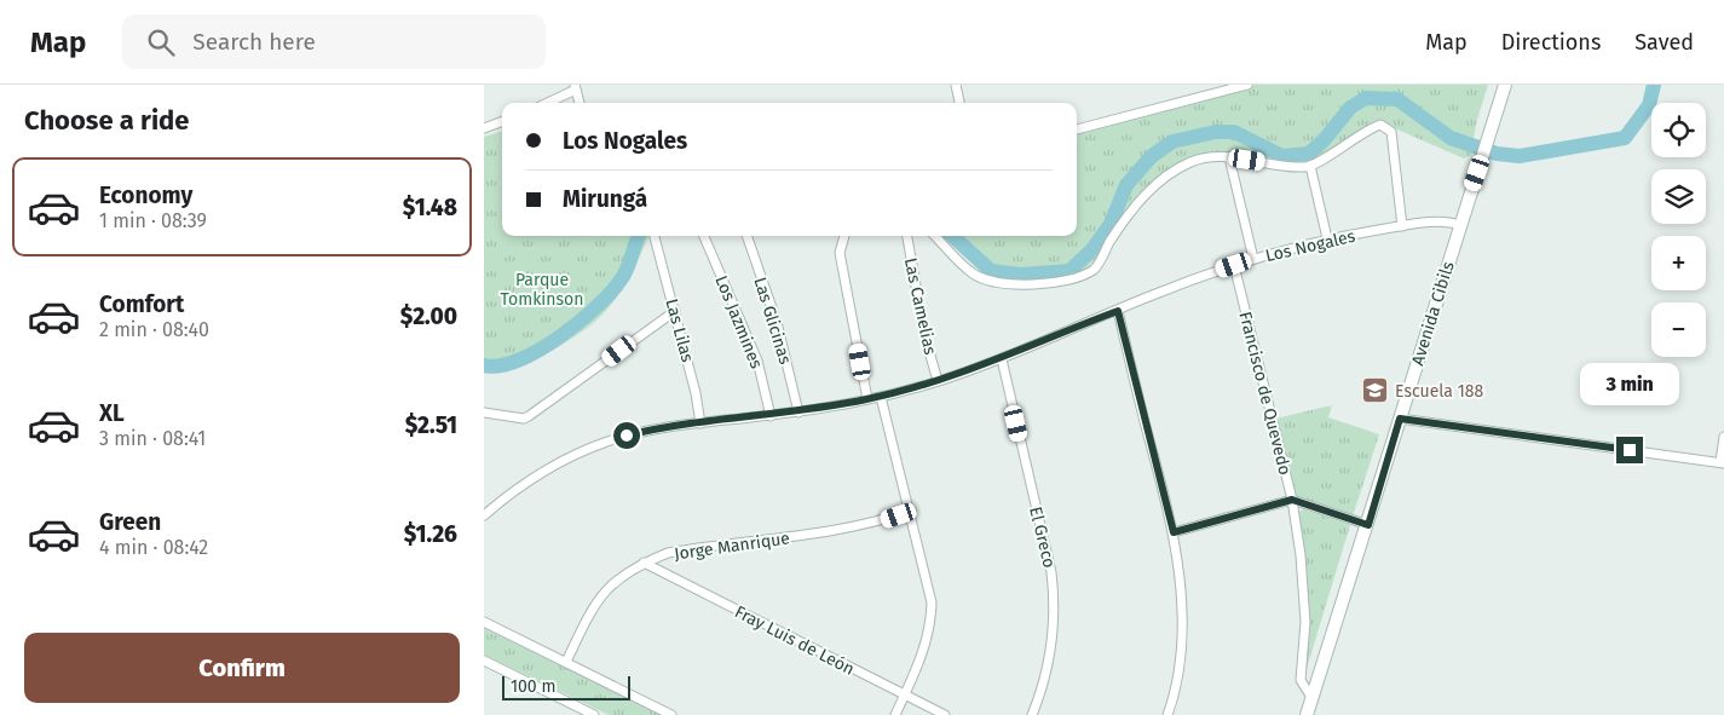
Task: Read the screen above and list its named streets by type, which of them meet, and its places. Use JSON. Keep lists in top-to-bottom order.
{
  "streets": {
    "street": [
      "Los Nogales",
      "Las Camelias",
      "Avenida Cibils",
      "Las Glicinas",
      "Los Jazmines",
      "Las Lilas",
      "Francisco de Quevedo",
      "El Greco",
      "Jorge Manrique",
      "Fray Luis de León"
    ]
  },
  "crossings": [
    ["Los Nogales", "Las Camelias"],
    ["Los Nogales", "Avenida Cibils"],
    ["Los Nogales", "Las Glicinas"],
    ["Los Nogales", "Los Jazmines"],
    ["Los Nogales", "Las Lilas"],
    ["Los Nogales", "Francisco de Quevedo"],
    ["Los Nogales", "El Greco"],
    ["Avenida Cibils", "Francisco de Quevedo"],
    ["Jorge Manrique", "Fray Luis de León"]
  ],
  "parks": ["Parque Tomkinson"],
  "places": {
    "school or university": ["Escuela 188"]
  },
  "scale_bar": "100 m",
  "page": {
    "header": "Map",
    "search": "Search here",
    "nav": ["Map", "Directions", "Saved"],
    "heading": "Choose a ride",
    "map_buttons": ["+", "−"],
    "banner": ["Los Nogales", "Mirungá"],
    "list": [
      {
        "name": "Economy",
        "note": "1 min · 08:39",
        "value": "$1.48"
      },
      {
        "name": "Comfort",
        "note": "2 min · 08:40",
        "value": "$2.00"
      },
      {
        "name": "XL",
        "note": "3 min · 08:41",
        "value": "$2.51"
      },
      {
        "name": "Green",
        "note": "4 min · 08:42",
        "value": "$1.26"
      }
    ],
    "bubble": "3 min",
    "buttons": "Confirm",
    "scale": "100 m"
  }
}
